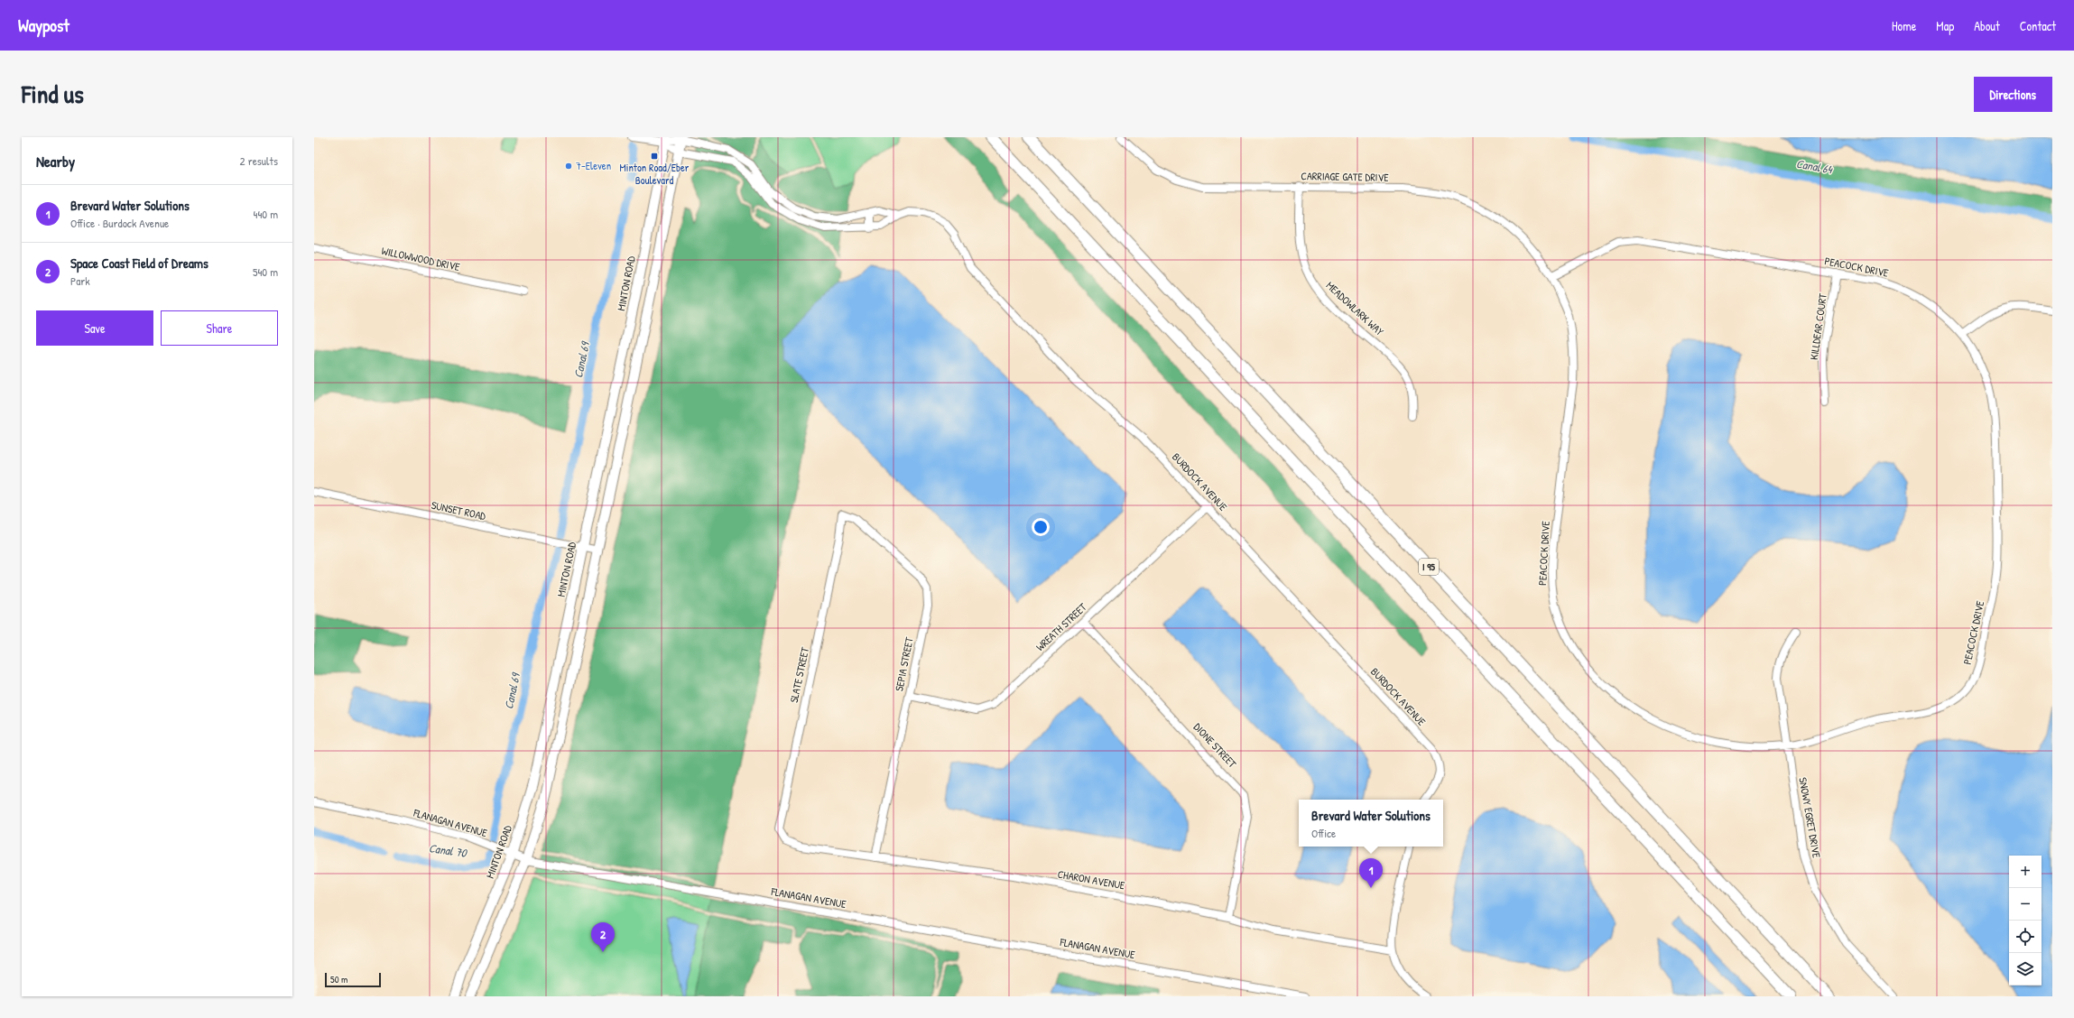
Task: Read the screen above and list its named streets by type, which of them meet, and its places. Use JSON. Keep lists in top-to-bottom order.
{
  "streets": {
    "highway": ["I 95"],
    "main road": ["MINTON ROAD"],
    "street": [
      "CARRIAGE GATE DRIVE",
      "WILLOWWOOD DRIVE",
      "PEACOCK DRIVE",
      "MEADOWLARK WAY",
      "KILLDEAR COURT",
      "BURDOCK AVENUE",
      "SUNSET ROAD",
      "WREATH STREET",
      "SEPIA STREET",
      "SLATE STREET",
      "DIONE STREET",
      "SNOWY EGRET DRIVE",
      "FLANAGAN AVENUE",
      "CHARON AVENUE"
    ]
  },
  "crossings": [
    ["CARRIAGE GATE DRIVE", "PEACOCK DRIVE"],
    ["CARRIAGE GATE DRIVE", "MEADOWLARK WAY"],
    ["PEACOCK DRIVE", "KILLDEAR COURT"],
    ["PEACOCK DRIVE", "SNOWY EGRET DRIVE"],
    ["MINTON ROAD", "SUNSET ROAD"],
    ["MINTON ROAD", "FLANAGAN AVENUE"],
    ["BURDOCK AVENUE", "WREATH STREET"],
    ["WREATH STREET", "SEPIA STREET"],
    ["WREATH STREET", "DIONE STREET"],
    ["SEPIA STREET", "SLATE STREET"],
    ["SEPIA STREET", "CHARON AVENUE"],
    ["SLATE STREET", "CHARON AVENUE"],
    ["DIONE STREET", "CHARON AVENUE"]
  ],
  "water": ["Canal 64", "Canal 69", "Canal 70"],
  "places": {
    "transit": ["Minton Road/Eber Boulevard"],
    "other": ["7-Eleven"]
  },
  "scale_bar": "50 m",
  "page": {
    "header": "Waypost",
    "nav": [
      "Home",
      "Map",
      "About",
      "Contact"
    ],
    "title": "Find us",
    "buttons": [
      "Directions",
      ["Save", "Share"]
    ],
    "heading": ["Nearby", "2 results"],
    "list": [
      {
        "mark": "1",
        "name": "Brevard Water Solutions",
        "note": "Office · Burdock Avenue",
        "value": "440 m"
      },
      {
        "mark": "2",
        "name": "Space Coast Field of Dreams",
        "note": "Park",
        "value": "540 m"
      }
    ],
    "popup": ["Brevard Water Solutions", "Office"],
    "map_buttons": ["+", "−"],
    "pins": ["1", "2"],
    "scale": "50 m"
  }
}
